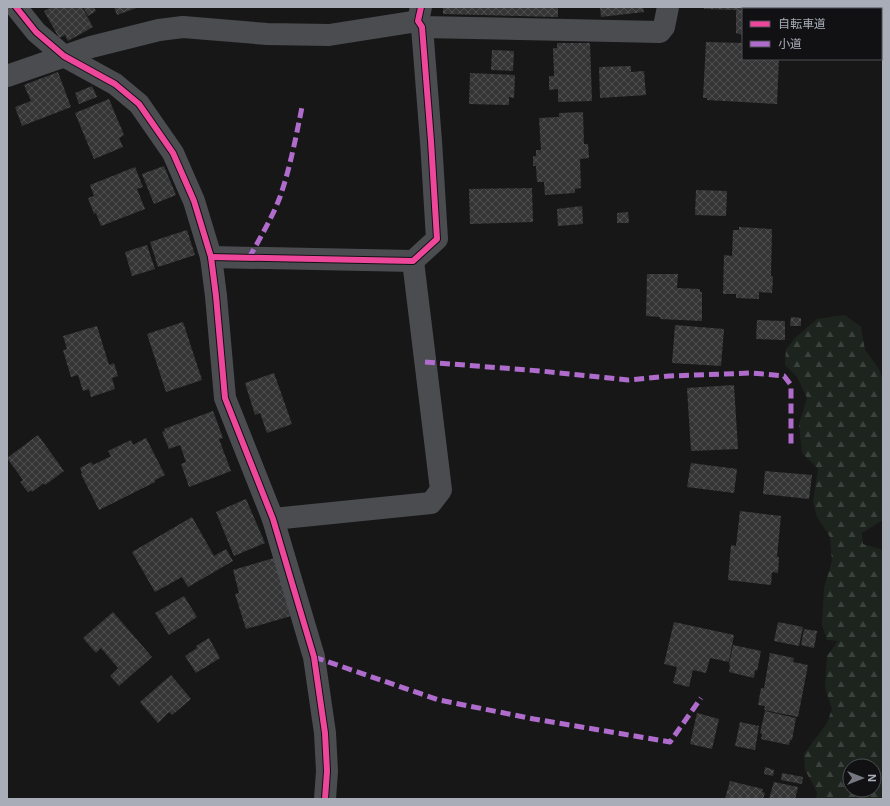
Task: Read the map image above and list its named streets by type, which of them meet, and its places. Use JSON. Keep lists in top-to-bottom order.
{
  "legend": ["自転車道", "小道"],
  "north": "right"
}
